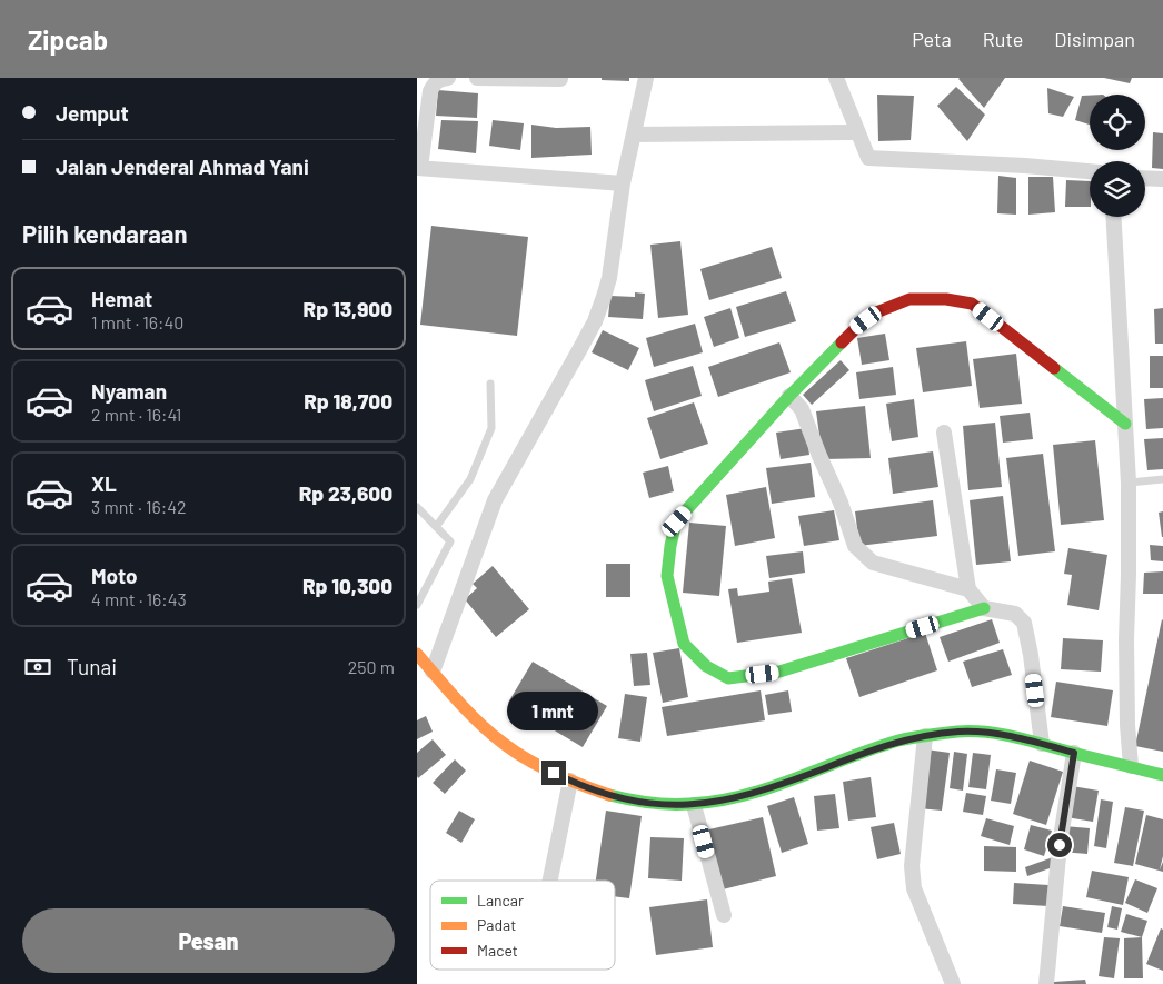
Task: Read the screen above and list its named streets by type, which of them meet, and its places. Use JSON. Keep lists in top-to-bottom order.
{
  "legend": ["Lancar", "Padat", "Macet"],
  "page": {
    "header": "Zipcab",
    "nav": ["Peta", "Rute", "Disimpan"],
    "banner": ["Jemput", "Jalan Jenderal Ahmad Yani"],
    "heading": "Pilih kendaraan",
    "list": [
      {
        "name": "Hemat",
        "note": "1 mnt · 16:40",
        "value": "Rp 13,900"
      },
      {
        "name": "Nyaman",
        "note": "2 mnt · 16:41",
        "value": "Rp 18,700"
      },
      {
        "name": "XL",
        "note": "3 mnt · 16:42",
        "value": "Rp 23,600"
      },
      {
        "name": "Moto",
        "note": "4 mnt · 16:43",
        "value": "Rp 10,300"
      }
    ],
    "pay": ["Tunai", "250 m"],
    "bubble": "1 mnt",
    "buttons": "Pesan"
  }
}
